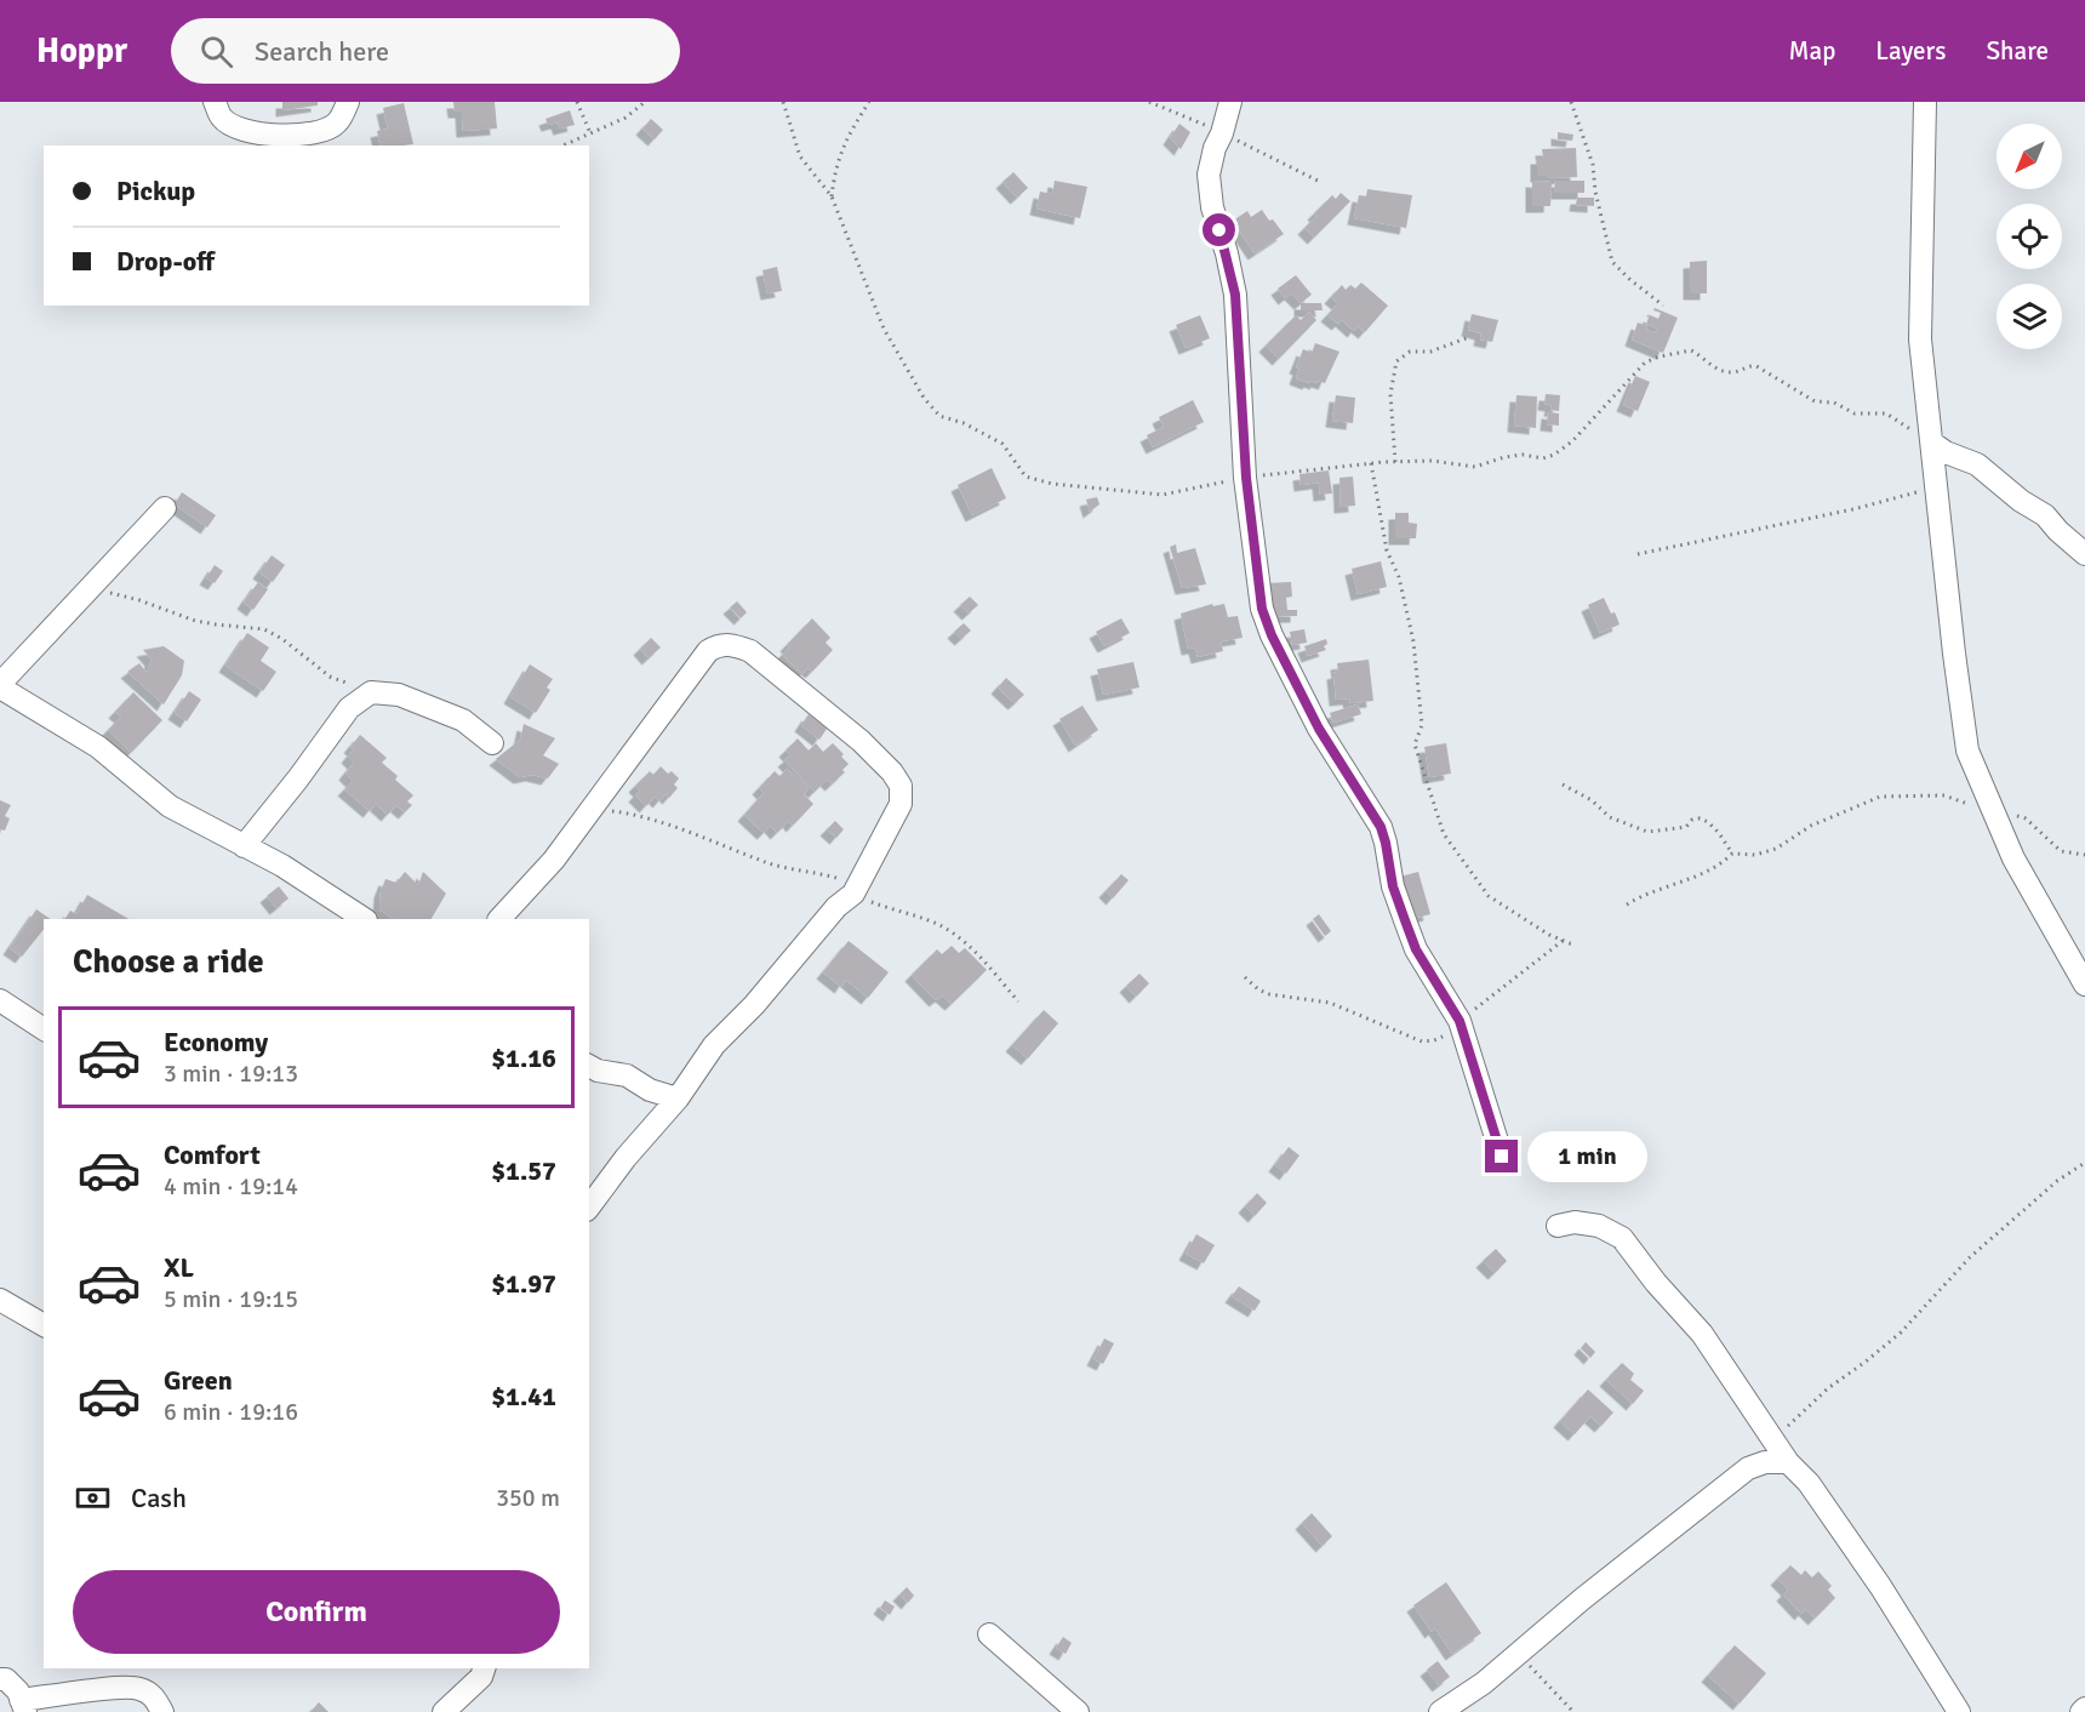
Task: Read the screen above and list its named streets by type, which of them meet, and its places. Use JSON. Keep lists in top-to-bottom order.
{
  "north": "bottom left",
  "page": {
    "header": "Hoppr",
    "search": "Search here",
    "nav": ["Map", "Layers", "Share"],
    "banner": ["Pickup", "Drop-off"],
    "heading": "Choose a ride",
    "list": [
      {
        "name": "Economy",
        "note": "3 min · 19:13",
        "value": "$1.16"
      },
      {
        "name": "Comfort",
        "note": "4 min · 19:14",
        "value": "$1.57"
      },
      {
        "name": "XL",
        "note": "5 min · 19:15",
        "value": "$1.97"
      },
      {
        "name": "Green",
        "note": "6 min · 19:16",
        "value": "$1.41"
      }
    ],
    "bubble": "1 min",
    "pay": ["Cash", "350 m"],
    "buttons": "Confirm"
  }
}
